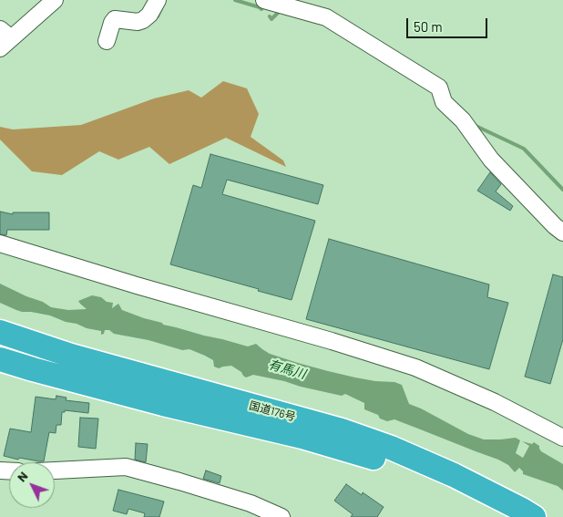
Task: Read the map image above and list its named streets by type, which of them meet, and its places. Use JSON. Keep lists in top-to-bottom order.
{
  "streets": {
    "highway": ["国道176号"]
  },
  "water": ["有馬川"],
  "scale_bar": "50 m",
  "north": "top left"
}
